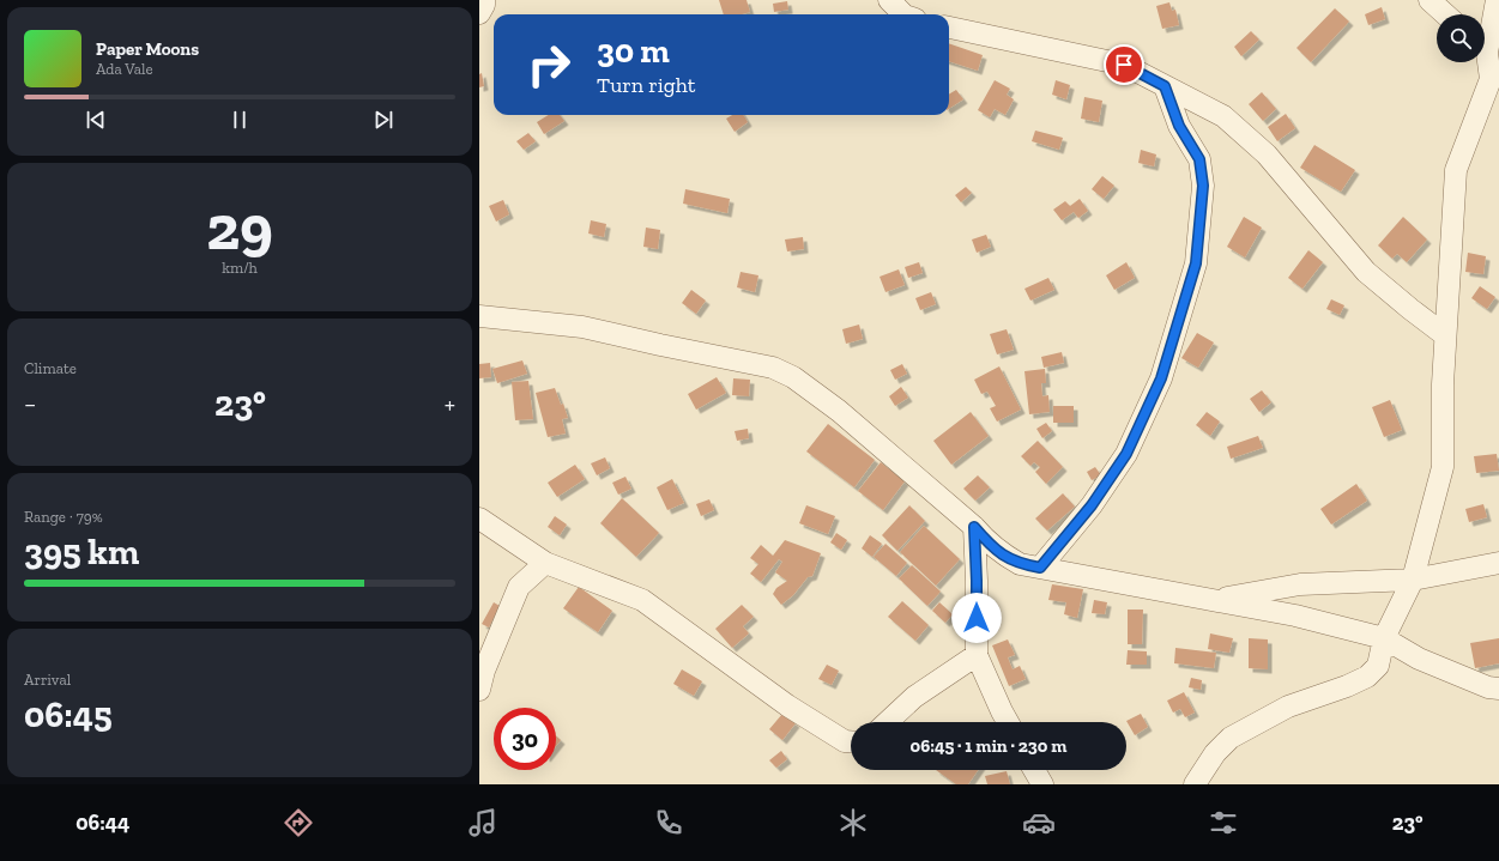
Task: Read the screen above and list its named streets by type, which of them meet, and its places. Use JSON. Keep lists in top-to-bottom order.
{
  "page": {
    "turn": ["30 m", "Turn right"],
    "song": ["Paper Moons", "Ada Vale"],
    "tile": [
      ["29", "km/h"],
      "Climate",
      ["Range · 79%", "395 km"],
      ["Arrival", "06:45"]
    ],
    "heat": ["−", "23°", "+"],
    "limit": "30",
    "trip": "06:45 · 1 min · 230 m",
    "tabs": ["06:44", "23°"]
  }
}
